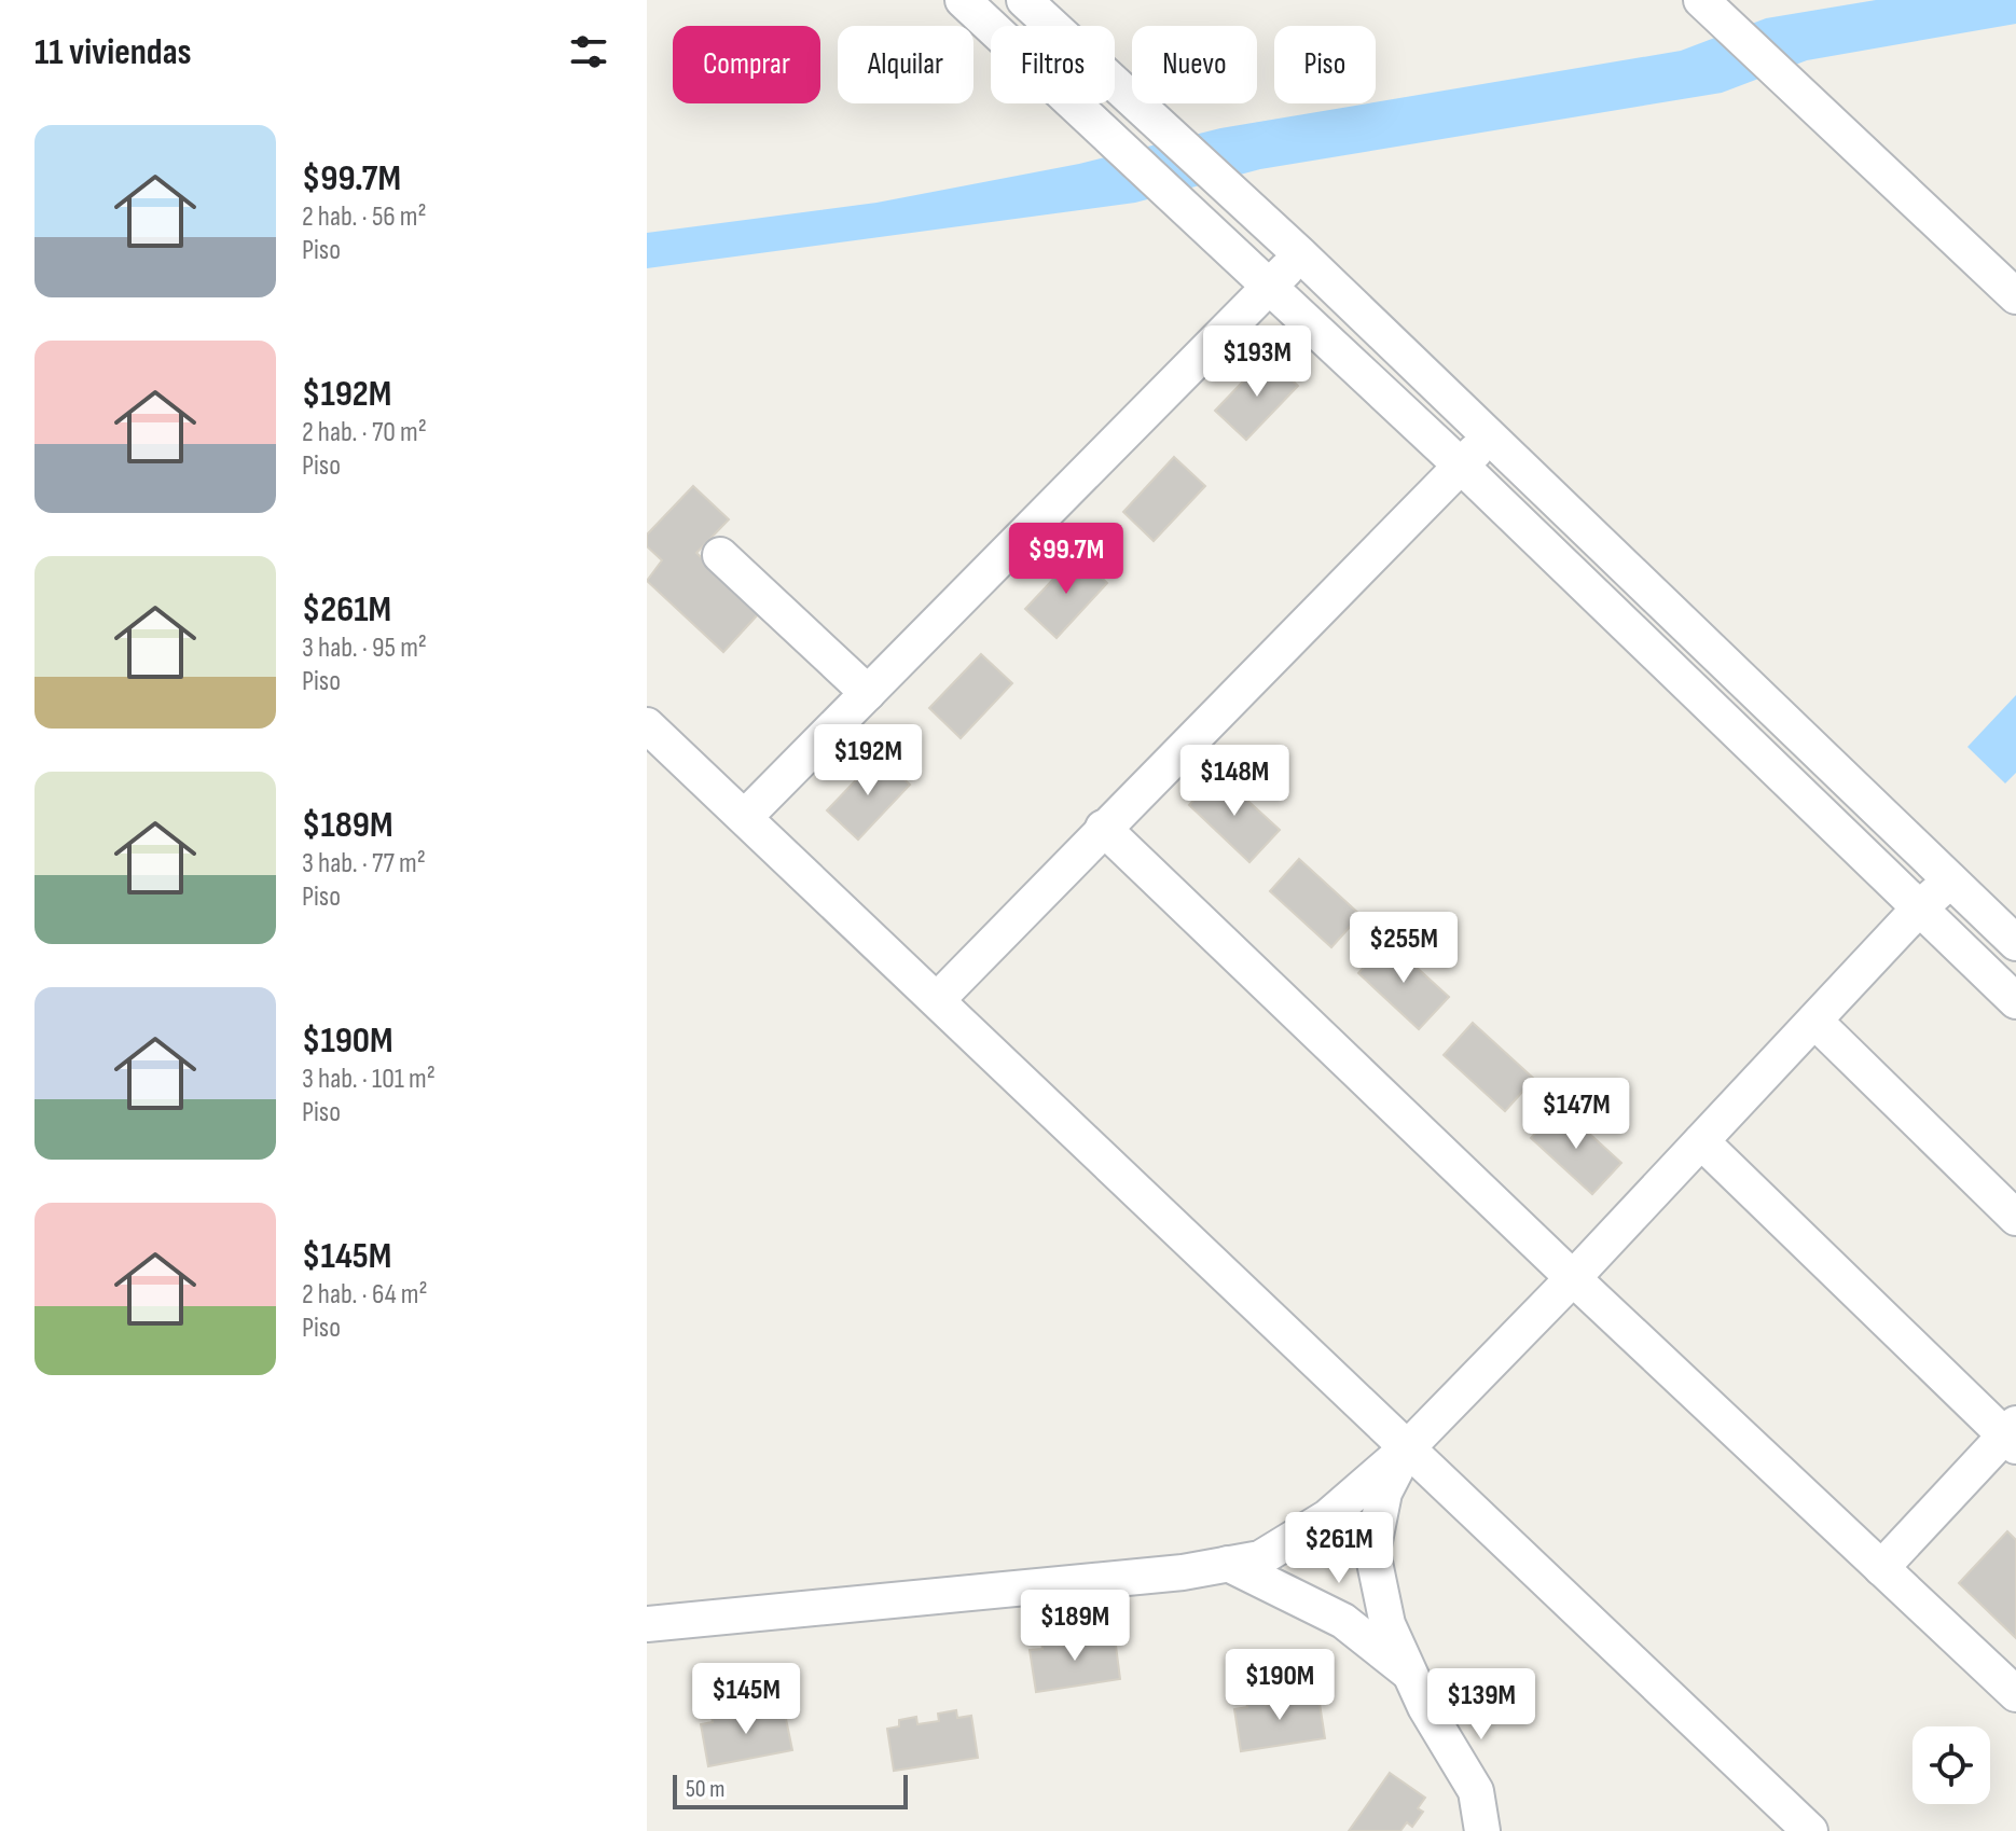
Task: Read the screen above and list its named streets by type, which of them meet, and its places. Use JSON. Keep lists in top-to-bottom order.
{
  "scale_bar": "50 m",
  "page": {
    "heading": "11 viviendas",
    "chip": [
      "Comprar",
      "Alquilar",
      "Filtros",
      "Nuevo",
      "Piso"
    ],
    "list": [
      {
        "name": "$99.7M",
        "note": "2 hab. · 56 m² · Piso"
      },
      {
        "name": "$192M",
        "note": "2 hab. · 70 m² · Piso"
      },
      {
        "name": "$261M",
        "note": "3 hab. · 95 m² · Piso"
      },
      {
        "name": "$189M",
        "note": "3 hab. · 77 m² · Piso"
      },
      {
        "name": "$190M",
        "note": "3 hab. · 101 m² · Piso"
      },
      {
        "name": "$145M",
        "note": "2 hab. · 64 m² · Piso"
      }
    ],
    "price": [
      "$193M",
      "$99.7M",
      "$192M",
      "$148M",
      "$255M",
      "$147M",
      "$261M",
      "$189M",
      "$190M",
      "$145M",
      "$139M"
    ],
    "scale": "50 m"
  }
}
